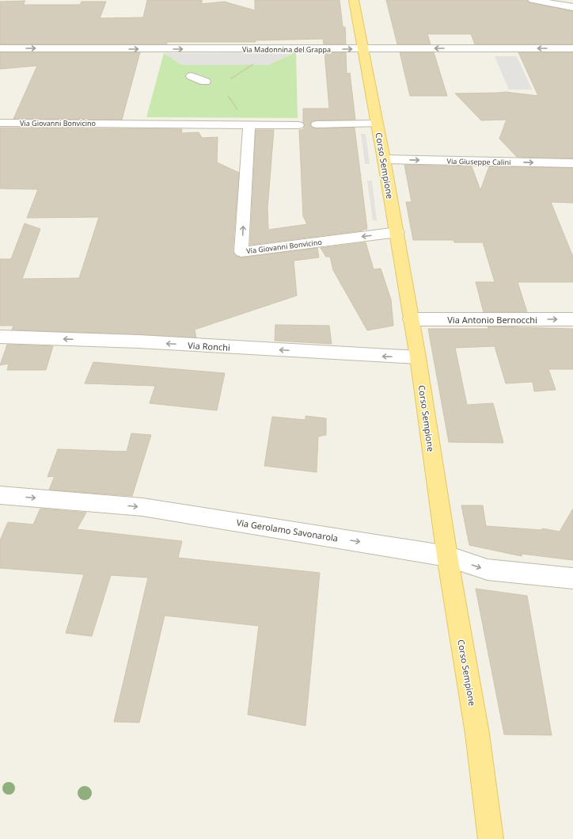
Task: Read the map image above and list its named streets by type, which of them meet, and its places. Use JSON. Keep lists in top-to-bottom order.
{
  "streets": {
    "main road": ["Corso Sempione"],
    "street": [
      "Via Madonnina del Grappa",
      "Via Giovanni Bonvicino",
      "Via Giuseppe Calini",
      "Via Antonio Bernocchi",
      "Via Ronchi",
      "Via Gerolamo Savonarola"
    ]
  },
  "crossings": [
    ["Via Madonnina del Grappa", "Corso Sempione"],
    ["Via Giovanni Bonvicino", "Corso Sempione"],
    ["Via Giuseppe Calini", "Corso Sempione"],
    ["Corso Sempione", "Via Antonio Bernocchi"],
    ["Corso Sempione", "Via Ronchi"],
    ["Corso Sempione", "Via Gerolamo Savonarola"]
  ],
  "one_way": [
    "Via Giuseppe Calini",
    "Via Antonio Bernocchi",
    "Via Ronchi",
    "Via Gerolamo Savonarola"
  ]
}
